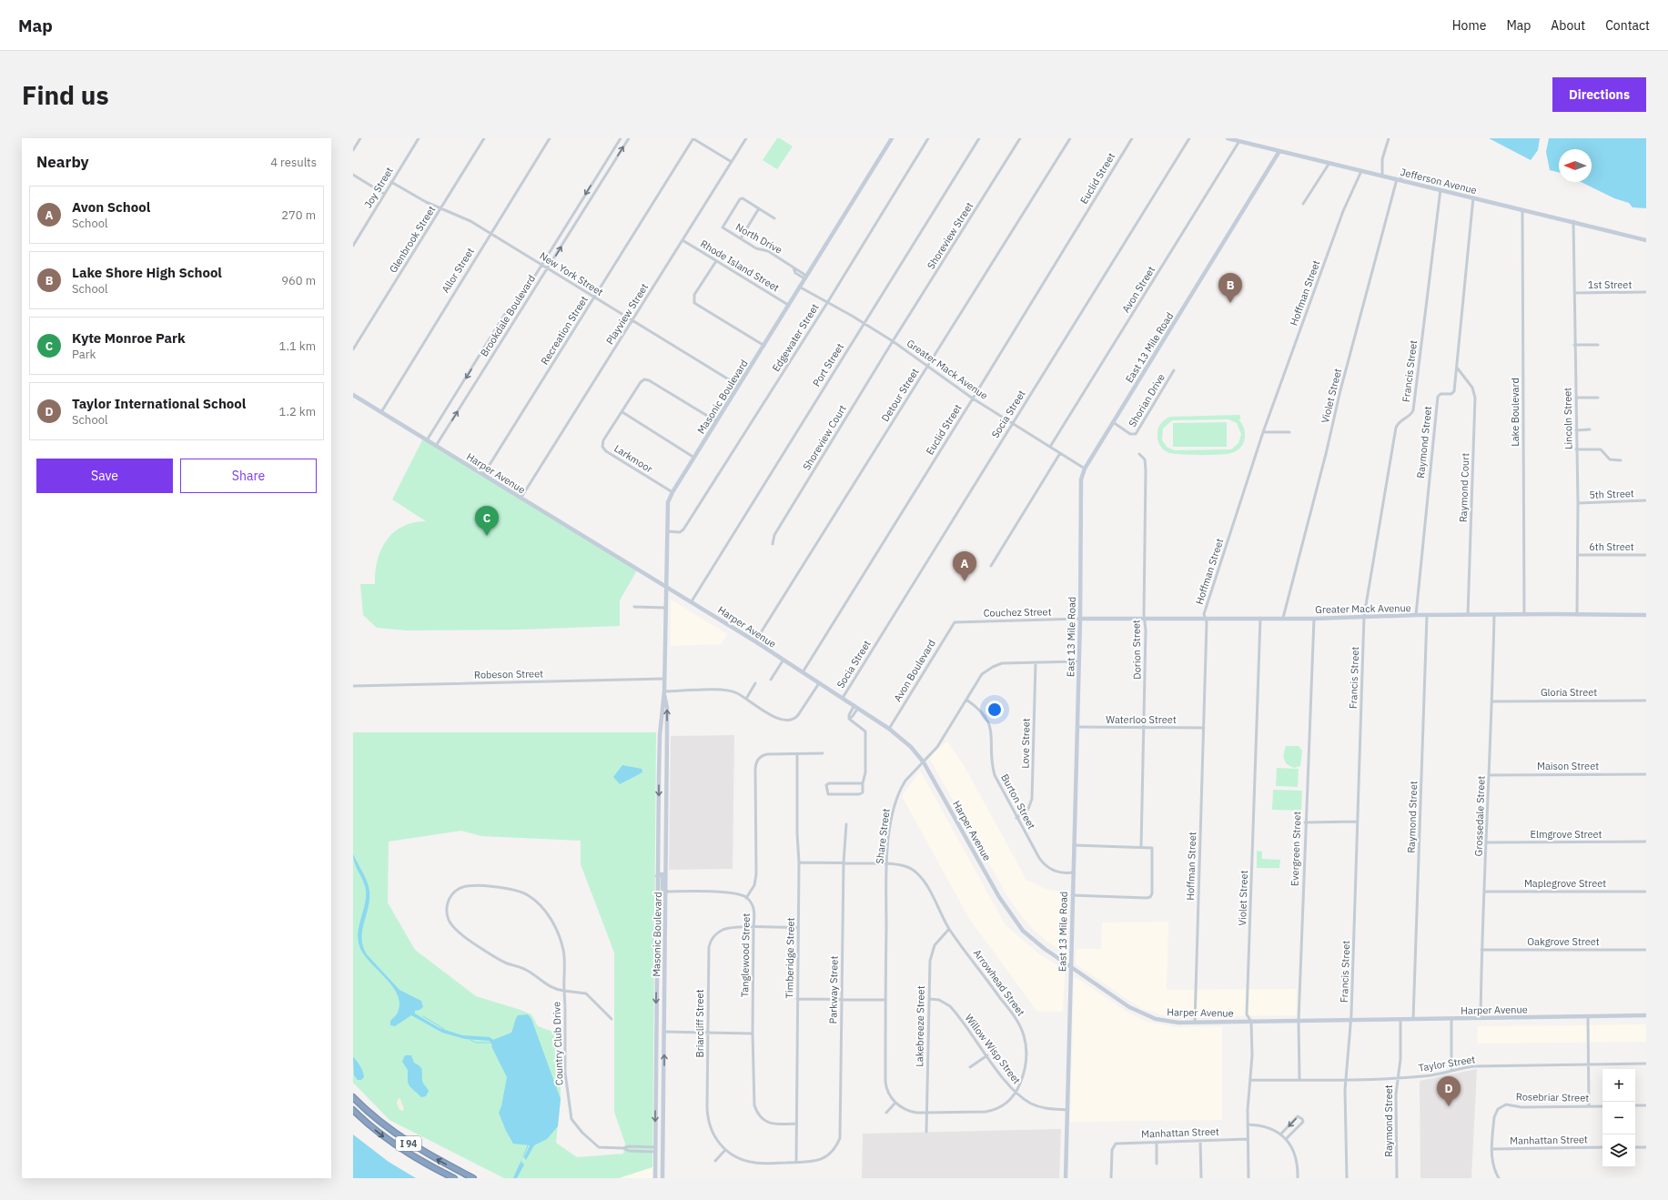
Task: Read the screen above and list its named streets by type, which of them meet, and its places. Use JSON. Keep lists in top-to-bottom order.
{
  "streets": {
    "highway": ["I 94"],
    "main road": [
      "Jefferson Avenue",
      "East 13 Mile Road",
      "Greater Mack Avenue",
      "Masonic Boulevard",
      "Harper Avenue"
    ],
    "street": [
      "Euclid Street",
      "Joy Street",
      "Shoreview Street",
      "North Drive",
      "Glenbrook Street",
      "Rhode Island Street",
      "Allor Street",
      "New York Street",
      "1st Street",
      "Avon Street",
      "Hoffman Street",
      "Playview Street",
      "Brookdale Boulevard",
      "Recreation Street",
      "Edgewater Street",
      "Port Street",
      "Francis Street",
      "Detour Street",
      "Violet Street",
      "Shorian Drive",
      "Lake Boulevard",
      "Socia Street",
      "Lincoln Street",
      "Shoreview Court",
      "Raymond Street",
      "Larkmoor",
      "Raymond Court",
      "5th Street",
      "6th Street",
      "Couchez Street",
      "Dorion Street",
      "Avon Boulevard",
      "Robeson Street",
      "Gloria Street",
      "Waterloo Street",
      "Love Street",
      "Maison Street",
      "Burton Street",
      "Grossedale Street",
      "Elmgrove Street",
      "Share Street",
      "Evergreen Street",
      "Maplegrove Street",
      "Oakgrove Street",
      "Tanglewood Street",
      "Timberidge Street",
      "Arrowhead Street",
      "Parkway Street",
      "Briarcliff Street",
      "Lakebreeze Street",
      "Country Club Drive",
      "Willow Wisp Street",
      "Taylor Street",
      "Rosebriar Street",
      "Manhattan Street"
    ]
  },
  "crossings": [
    ["Euclid Street", "Greater Mack Avenue"],
    ["Euclid Street", "Harper Avenue"],
    ["Jefferson Avenue", "Avon Street"],
    ["Jefferson Avenue", "Hoffman Street"],
    ["Jefferson Avenue", "East 13 Mile Road"],
    ["Jefferson Avenue", "Francis Street"],
    ["Jefferson Avenue", "Violet Street"],
    ["Jefferson Avenue", "Lake Boulevard"],
    ["Jefferson Avenue", "Lincoln Street"],
    ["Jefferson Avenue", "Raymond Street"],
    ["Joy Street", "New York Street"],
    ["Shoreview Street", "Greater Mack Avenue"],
    ["Shoreview Street", "Shoreview Court"],
    ["North Drive", "Masonic Boulevard"],
    ["Glenbrook Street", "New York Street"],
    ["Rhode Island Street", "Playview Street"],
    ["Rhode Island Street", "Masonic Boulevard"],
    ["Allor Street", "New York Street"],
    ["Allor Street", "Harper Avenue"],
    ["New York Street", "Playview Street"],
    ["New York Street", "Brookdale Boulevard"],
    ["New York Street", "Recreation Street"],
    ["New York Street", "Masonic Boulevard"],
    ["1st Street", "Lincoln Street"],
    ["Avon Street", "Greater Mack Avenue"],
    ["Hoffman Street", "Greater Mack Avenue"],
    ["Hoffman Street", "Harper Avenue"],
    ["Hoffman Street", "Waterloo Street"],
    ["Playview Street", "Harper Avenue"],
    ["Brookdale Boulevard", "Harper Avenue"],
    ["Recreation Street", "Harper Avenue"],
    ["Edgewater Street", "Greater Mack Avenue"],
    ["Edgewater Street", "Masonic Boulevard"],
    ["East 13 Mile Road", "Greater Mack Avenue"],
    ["East 13 Mile Road", "Shorian Drive"],
    ["East 13 Mile Road", "Harper Avenue"],
    ["East 13 Mile Road", "Couchez Street"],
    ["East 13 Mile Road", "Waterloo Street"],
    ["East 13 Mile Road", "Burton Street"],
    ["East 13 Mile Road", "Share Street"],
    ["East 13 Mile Road", "Willow Wisp Street"],
    ["Port Street", "Greater Mack Avenue"],
    ["Port Street", "Harper Avenue"],
    ["Greater Mack Avenue", "Francis Street"],
    ["Greater Mack Avenue", "Detour Street"],
    ["Greater Mack Avenue", "Violet Street"],
    ["Greater Mack Avenue", "Masonic Boulevard"],
    ["Greater Mack Avenue", "Lake Boulevard"],
    ["Greater Mack Avenue", "Socia Street"],
    ["Greater Mack Avenue", "Lincoln Street"],
    ["Greater Mack Avenue", "Shoreview Court"],
    ["Greater Mack Avenue", "Raymond Street"],
    ["Greater Mack Avenue", "Raymond Court"],
    ["Greater Mack Avenue", "Couchez Street"],
    ["Greater Mack Avenue", "Dorion Street"],
    ["Greater Mack Avenue", "Grossedale Street"],
    ["Greater Mack Avenue", "Evergreen Street"],
    ["Francis Street", "Harper Avenue"],
    ["Francis Street", "Taylor Street"],
    ["Detour Street", "Harper Avenue"],
    ["Violet Street", "Harper Avenue"],
    ["Violet Street", "Taylor Street"],
    ["Violet Street", "Manhattan Street"],
    ["Masonic Boulevard", "Larkmoor"],
    ["Masonic Boulevard", "Harper Avenue"],
    ["Masonic Boulevard", "Robeson Street"],
    ["Masonic Boulevard", "Country Club Drive"],
    ["Socia Street", "Harper Avenue"],
    ["Lincoln Street", "5th Street"],
    ["Lincoln Street", "6th Street"],
    ["Raymond Street", "Harper Avenue"],
    ["Raymond Street", "Raymond Court"],
    ["Raymond Street", "Taylor Street"],
    ["Harper Avenue", "Avon Boulevard"],
    ["Harper Avenue", "Grossedale Street"],
    ["Harper Avenue", "Share Street"],
    ["Harper Avenue", "Evergreen Street"],
    ["Couchez Street", "Avon Boulevard"],
    ["Dorion Street", "Waterloo Street"],
    ["Gloria Street", "Grossedale Street"],
    ["Love Street", "Burton Street"],
    ["Love Street", "Share Street"],
    ["Maison Street", "Grossedale Street"],
    ["Burton Street", "Share Street"],
    ["Grossedale Street", "Elmgrove Street"],
    ["Grossedale Street", "Maplegrove Street"],
    ["Grossedale Street", "Oakgrove Street"],
    ["Share Street", "Arrowhead Street"],
    ["Evergreen Street", "Taylor Street"],
    ["Tanglewood Street", "Timberidge Street"],
    ["Tanglewood Street", "Briarcliff Street"],
    ["Timberidge Street", "Arrowhead Street"],
    ["Timberidge Street", "Parkway Street"],
    ["Timberidge Street", "Briarcliff Street"],
    ["Arrowhead Street", "Parkway Street"],
    ["Arrowhead Street", "Lakebreeze Street"],
    ["Arrowhead Street", "Willow Wisp Street"],
    ["Lakebreeze Street", "Willow Wisp Street"],
    ["Rosebriar Street", "Manhattan Street"]
  ],
  "north": "left",
  "page": {
    "header": "Map",
    "nav": [
      "Home",
      "Map",
      "About",
      "Contact"
    ],
    "buttons": [
      "Directions",
      ["Save", "Share"]
    ],
    "title": "Find us",
    "heading": ["Nearby", "4 results"],
    "list": [
      {
        "mark": "A",
        "name": "Avon School",
        "note": "School",
        "value": "270 m"
      },
      {
        "mark": "B",
        "name": "Lake Shore High School",
        "note": "School",
        "value": "960 m"
      },
      {
        "mark": "C",
        "name": "Kyte Monroe Park",
        "note": "Park",
        "value": "1.1 km"
      },
      {
        "mark": "D",
        "name": "Taylor International School",
        "note": "School",
        "value": "1.2 km"
      }
    ],
    "pins": [
      "B",
      "C",
      "A",
      "D"
    ],
    "map_buttons": ["+", "−"]
  }
}
